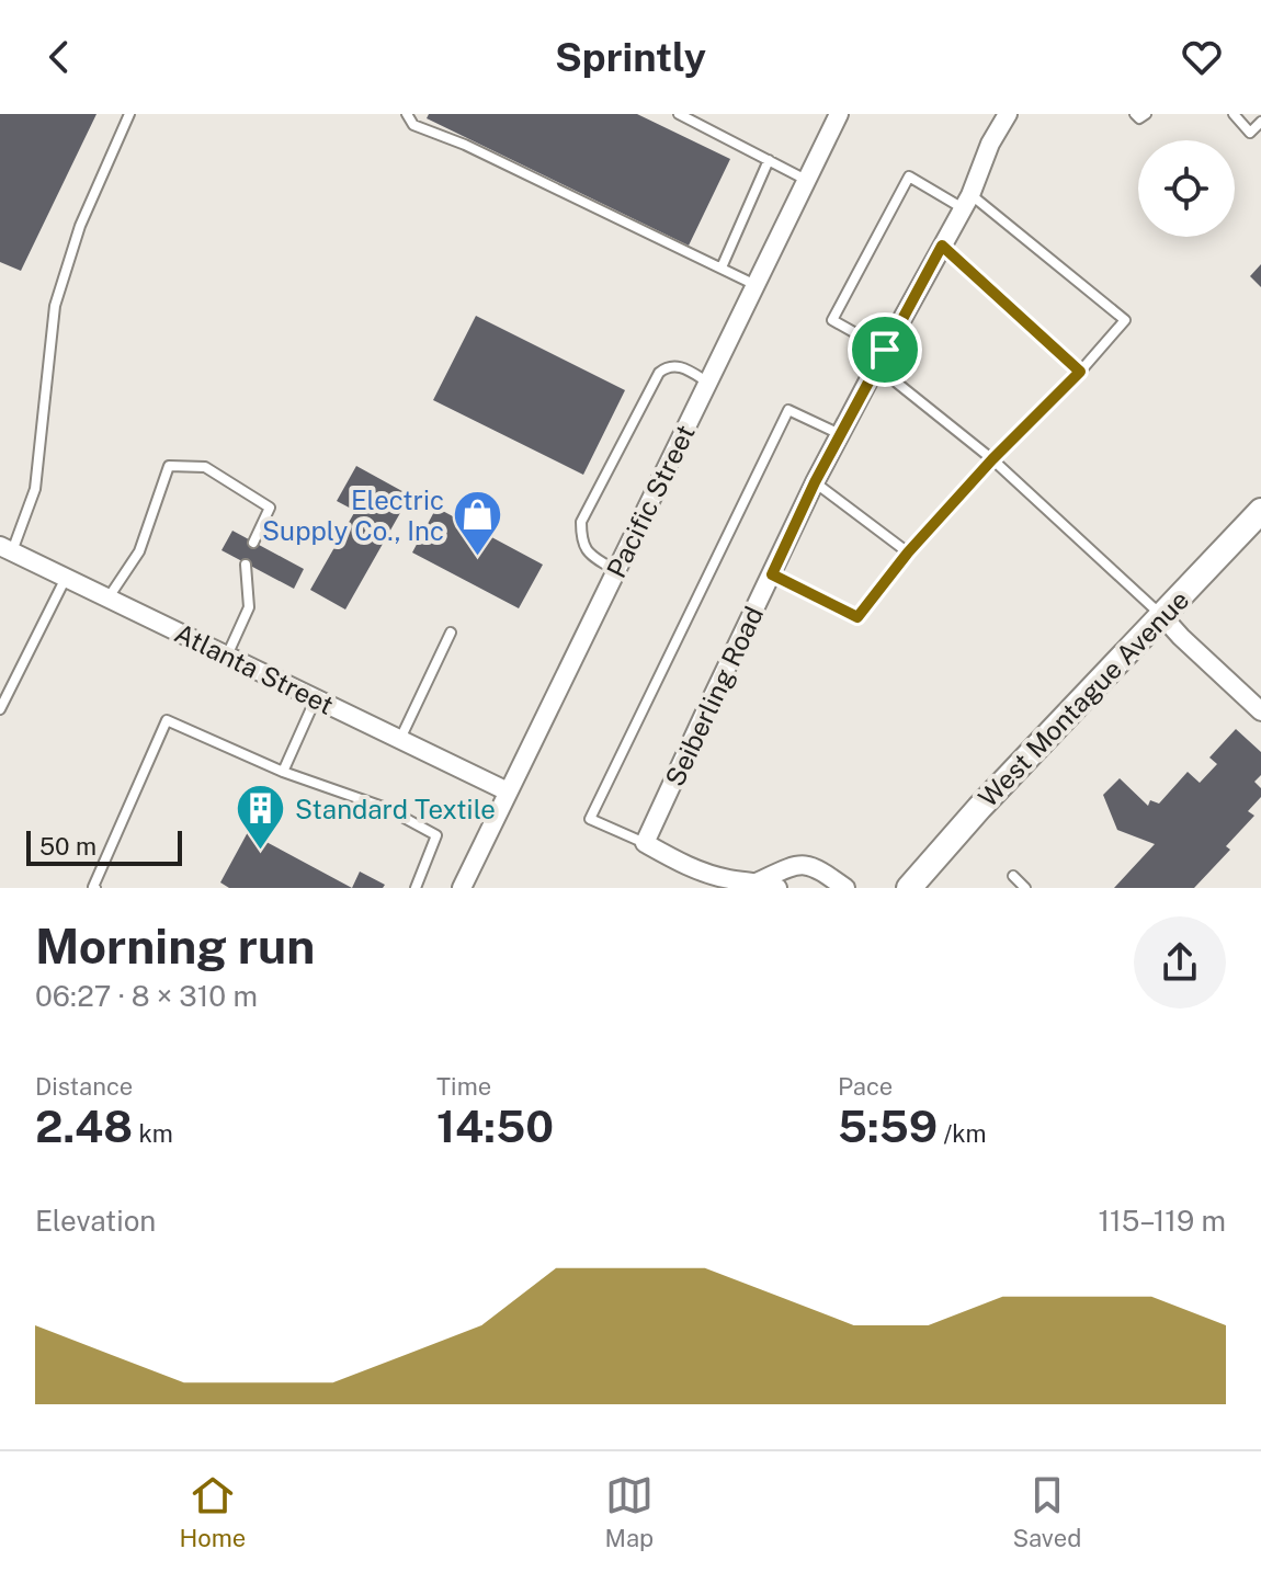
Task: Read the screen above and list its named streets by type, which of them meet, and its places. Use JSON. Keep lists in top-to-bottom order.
{
  "streets": {
    "main road": ["West Montague Avenue"],
    "street": ["Pacific Street", "Atlanta Street", "Seiberling Road"]
  },
  "crossings": [
    ["Pacific Street", "Atlanta Street"]
  ],
  "places": {
    "shop": ["Electric Supply Co., Inc"],
    "building": ["Standard Textile"]
  },
  "scale_bar": "50 m",
  "page": {
    "header": "Sprintly",
    "scale": "50 m",
    "heading": ["Morning run", "06:27 · 8 × 310 m"],
    "stats": [
      ["Distance", "2.48 km"],
      ["Time", "14:50"],
      ["Pace", "5:59 /km"]
    ],
    "chart": ["Elevation", "115–119 m"],
    "tabs": ["Home", "Map", "Saved"]
  }
}
